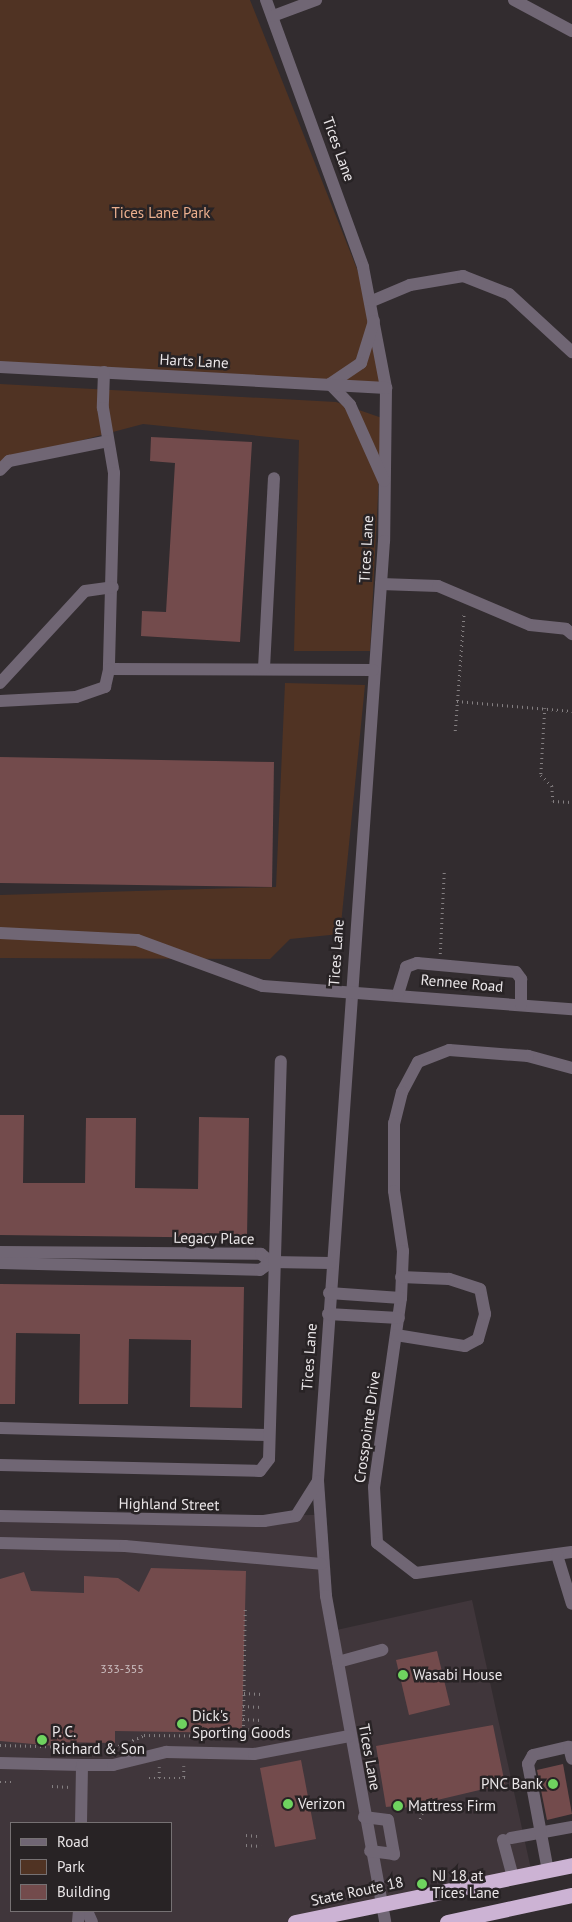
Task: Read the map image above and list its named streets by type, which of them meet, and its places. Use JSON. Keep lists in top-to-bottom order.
{
  "streets": {
    "highway": ["State Route 18"],
    "street": [
      "Tices Lane",
      "Harts Lane",
      "Rennee Road",
      "Legacy Place",
      "Crosspointe Drive",
      "Highland Street"
    ]
  },
  "crossings": [
    ["Tices Lane", "Harts Lane"],
    ["Tices Lane", "Rennee Road"],
    ["Tices Lane", "Highland Street"],
    ["Tices Lane", "State Route 18"]
  ],
  "parks": ["Tices Lane Park"],
  "places": [
    "Wasabi House",
    "Dick's Sporting Goods",
    "P. C. Richard & Son",
    "PNC Bank",
    "Verizon",
    "Mattress Firm",
    "NJ 18 at Tices Lane"
  ],
  "house_numbers": ["333-355"],
  "legend": ["Road", "Park", "Building"]
}
